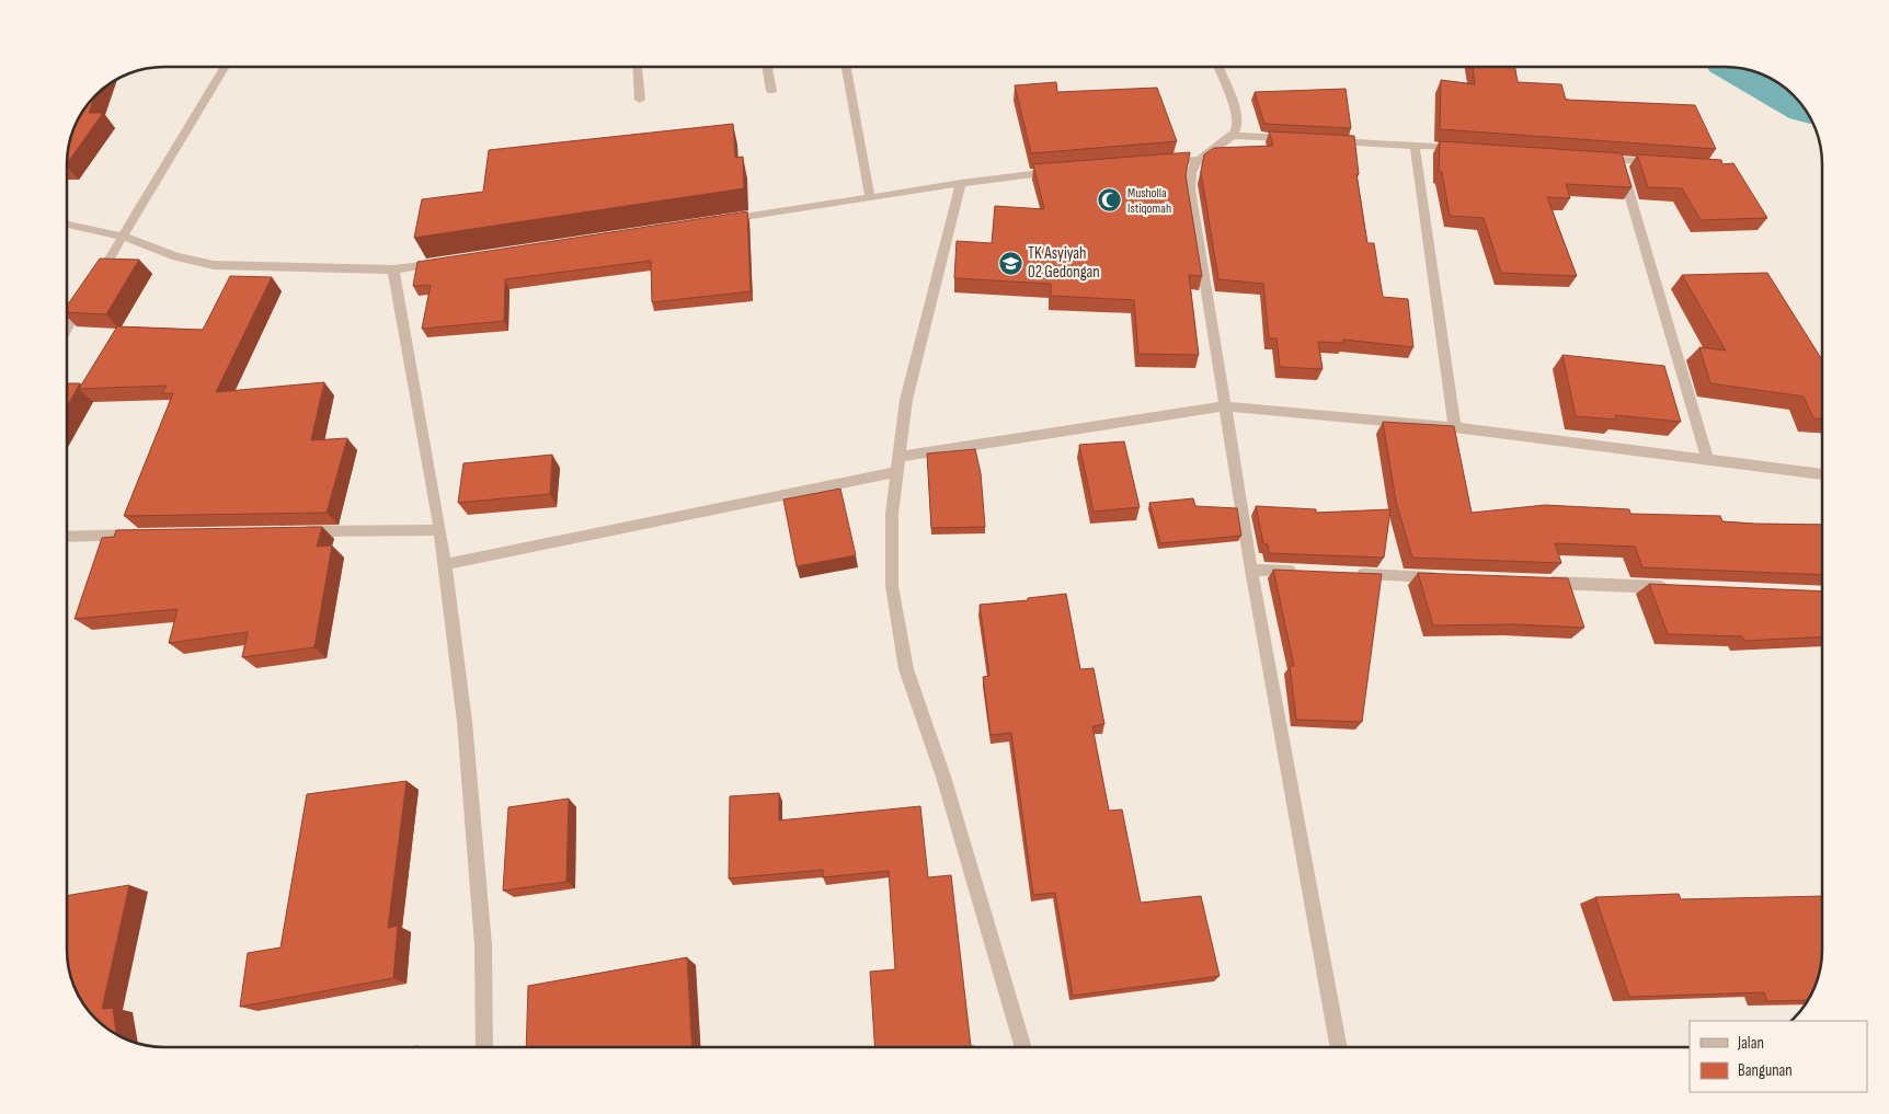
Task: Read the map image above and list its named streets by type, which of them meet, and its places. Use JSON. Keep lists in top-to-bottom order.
{
  "places": {
    "mosque": ["Musholla Istiqomah"],
    "school or university": ["TK Asyiyah 02 Gedongan"]
  },
  "legend": ["Jalan", "Bangunan"]
}
